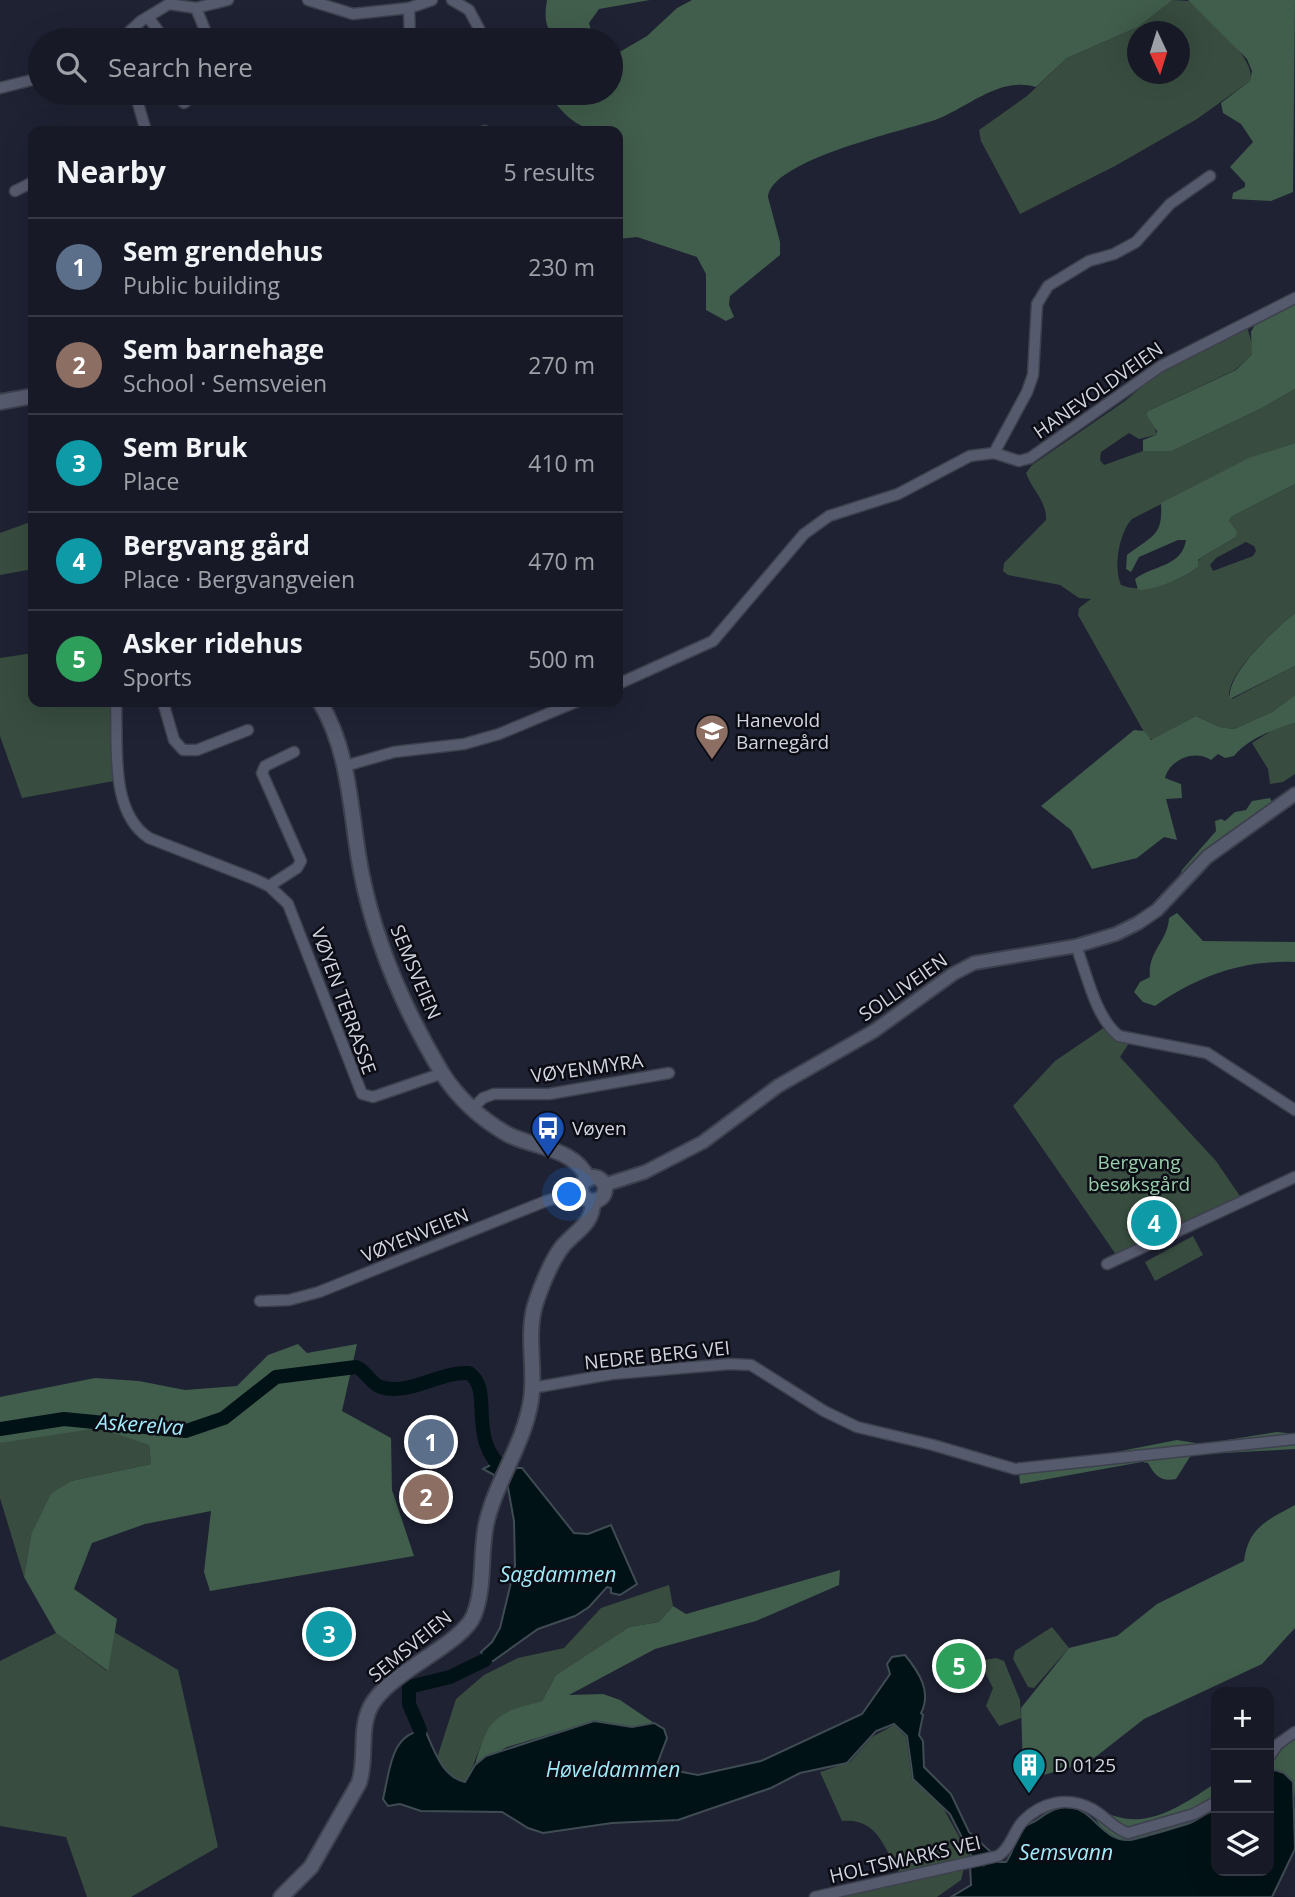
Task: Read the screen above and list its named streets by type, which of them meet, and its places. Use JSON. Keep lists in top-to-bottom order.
{
  "streets": {
    "main road": ["SEMSVEIEN"],
    "street": [
      "HANEVOLDVEIEN",
      "SOLLIVEIEN",
      "VØYEN TERRASSE",
      "VØYENMYRA",
      "VØYENVEIEN",
      "NEDRE BERG VEI",
      "HOLTSMARKS VEI"
    ]
  },
  "crossings": [
    ["SEMSVEIEN", "SOLLIVEIEN"],
    ["SEMSVEIEN", "VØYEN TERRASSE"],
    ["SEMSVEIEN", "VØYENMYRA"],
    ["SEMSVEIEN", "VØYENVEIEN"],
    ["SEMSVEIEN", "NEDRE BERG VEI"],
    ["SOLLIVEIEN", "VØYENVEIEN"]
  ],
  "water": [
    "Askerelva",
    "Sagdammen",
    "Høveldammen",
    "Semsvann"
  ],
  "parks": ["Bergvang besøksgård"],
  "places": {
    "school or university": ["Hanevold Barnegård"],
    "bus stop": ["Vøyen"],
    "building": ["D 0125"]
  },
  "north": "bottom",
  "page": {
    "search": "Search here",
    "heading": ["Nearby", "5 results"],
    "list": [
      {
        "mark": "1",
        "name": "Sem grendehus",
        "note": "Public building",
        "value": "230 m"
      },
      {
        "mark": "2",
        "name": "Sem barnehage",
        "note": "School · Semsveien",
        "value": "270 m"
      },
      {
        "mark": "3",
        "name": "Sem Bruk",
        "note": "Place",
        "value": "410 m"
      },
      {
        "mark": "4",
        "name": "Bergvang gård",
        "note": "Place · Bergvangveien",
        "value": "470 m"
      },
      {
        "mark": "5",
        "name": "Asker ridehus",
        "note": "Sports",
        "value": "500 m"
      }
    ],
    "pins": [
      "4",
      "1",
      "2",
      "3",
      "5"
    ],
    "map_buttons": ["+", "−"]
  }
}
